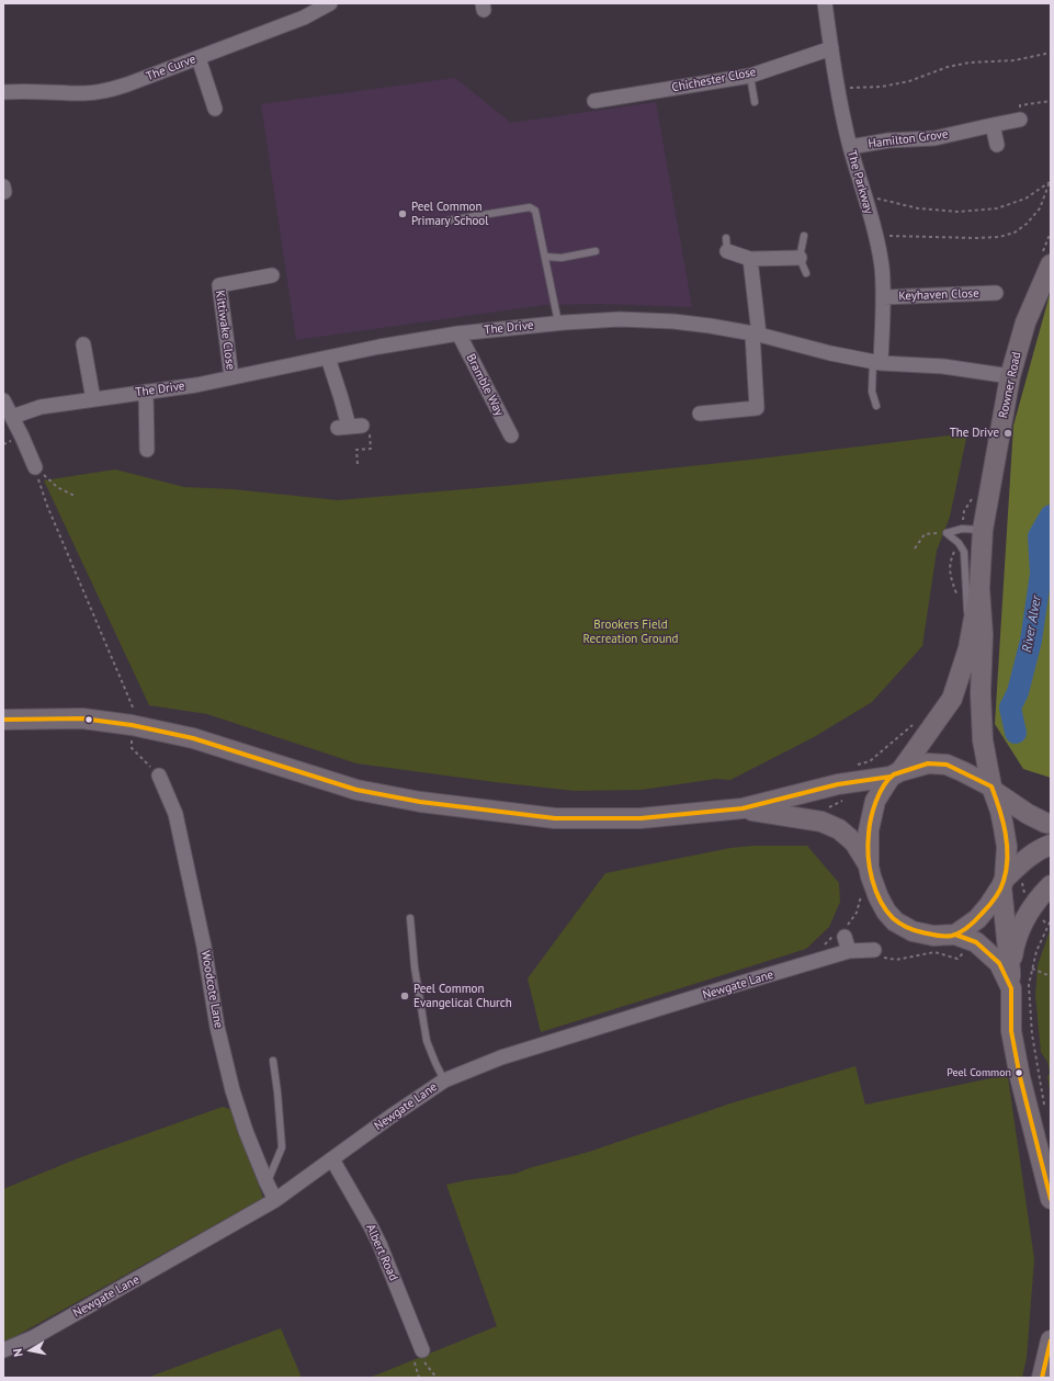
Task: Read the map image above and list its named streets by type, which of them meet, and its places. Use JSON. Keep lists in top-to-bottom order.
{
  "streets": {
    "main road": ["Rowner Road"],
    "street": [
      "The Curve",
      "Chichester Close",
      "Hamilton Grove",
      "The Parkway",
      "Keyhaven Close",
      "The Drive",
      "Kittiwake Close",
      "Bramble Way",
      "Newgate Lane",
      "Woodcote Lane",
      "Albert Road"
    ]
  },
  "crossings": [
    ["Chichester Close", "The Parkway"],
    ["Hamilton Grove", "The Parkway"],
    ["The Parkway", "Keyhaven Close"],
    ["The Parkway", "The Drive"],
    ["The Drive", "Kittiwake Close"],
    ["The Drive", "Bramble Way"],
    ["The Drive", "Rowner Road"],
    ["Newgate Lane", "Woodcote Lane"],
    ["Newgate Lane", "Albert Road"]
  ],
  "water": ["River Alver"],
  "parks": ["Brookers Field Recreation Ground"],
  "places": [
    "Peel Common Primary School",
    "The Drive",
    "Peel Common Evangelical Church",
    "Peel Common"
  ],
  "north": "left"
}
